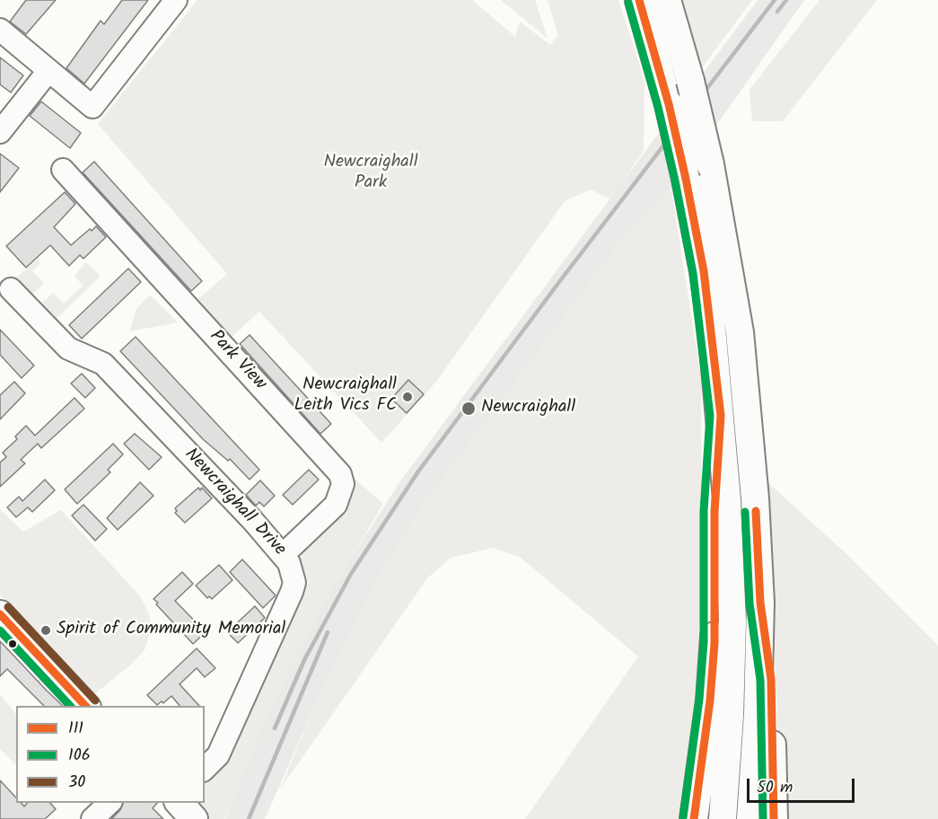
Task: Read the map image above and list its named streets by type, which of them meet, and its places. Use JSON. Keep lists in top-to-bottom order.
{
  "streets": {
    "street": ["Park View", "Newcraighall Drive"]
  },
  "crossings": [
    ["Park View", "Newcraighall Drive"]
  ],
  "parks": ["Newcraighall Park"],
  "places": ["Newcraighall Leith Vics FC", "Newcraighall", "Spirit of Community Memorial"],
  "lines": ["transit line 111", "transit line 106", "transit line 30"],
  "legend": ["111", "106", "30"],
  "scale_bar": "50 m"
}
